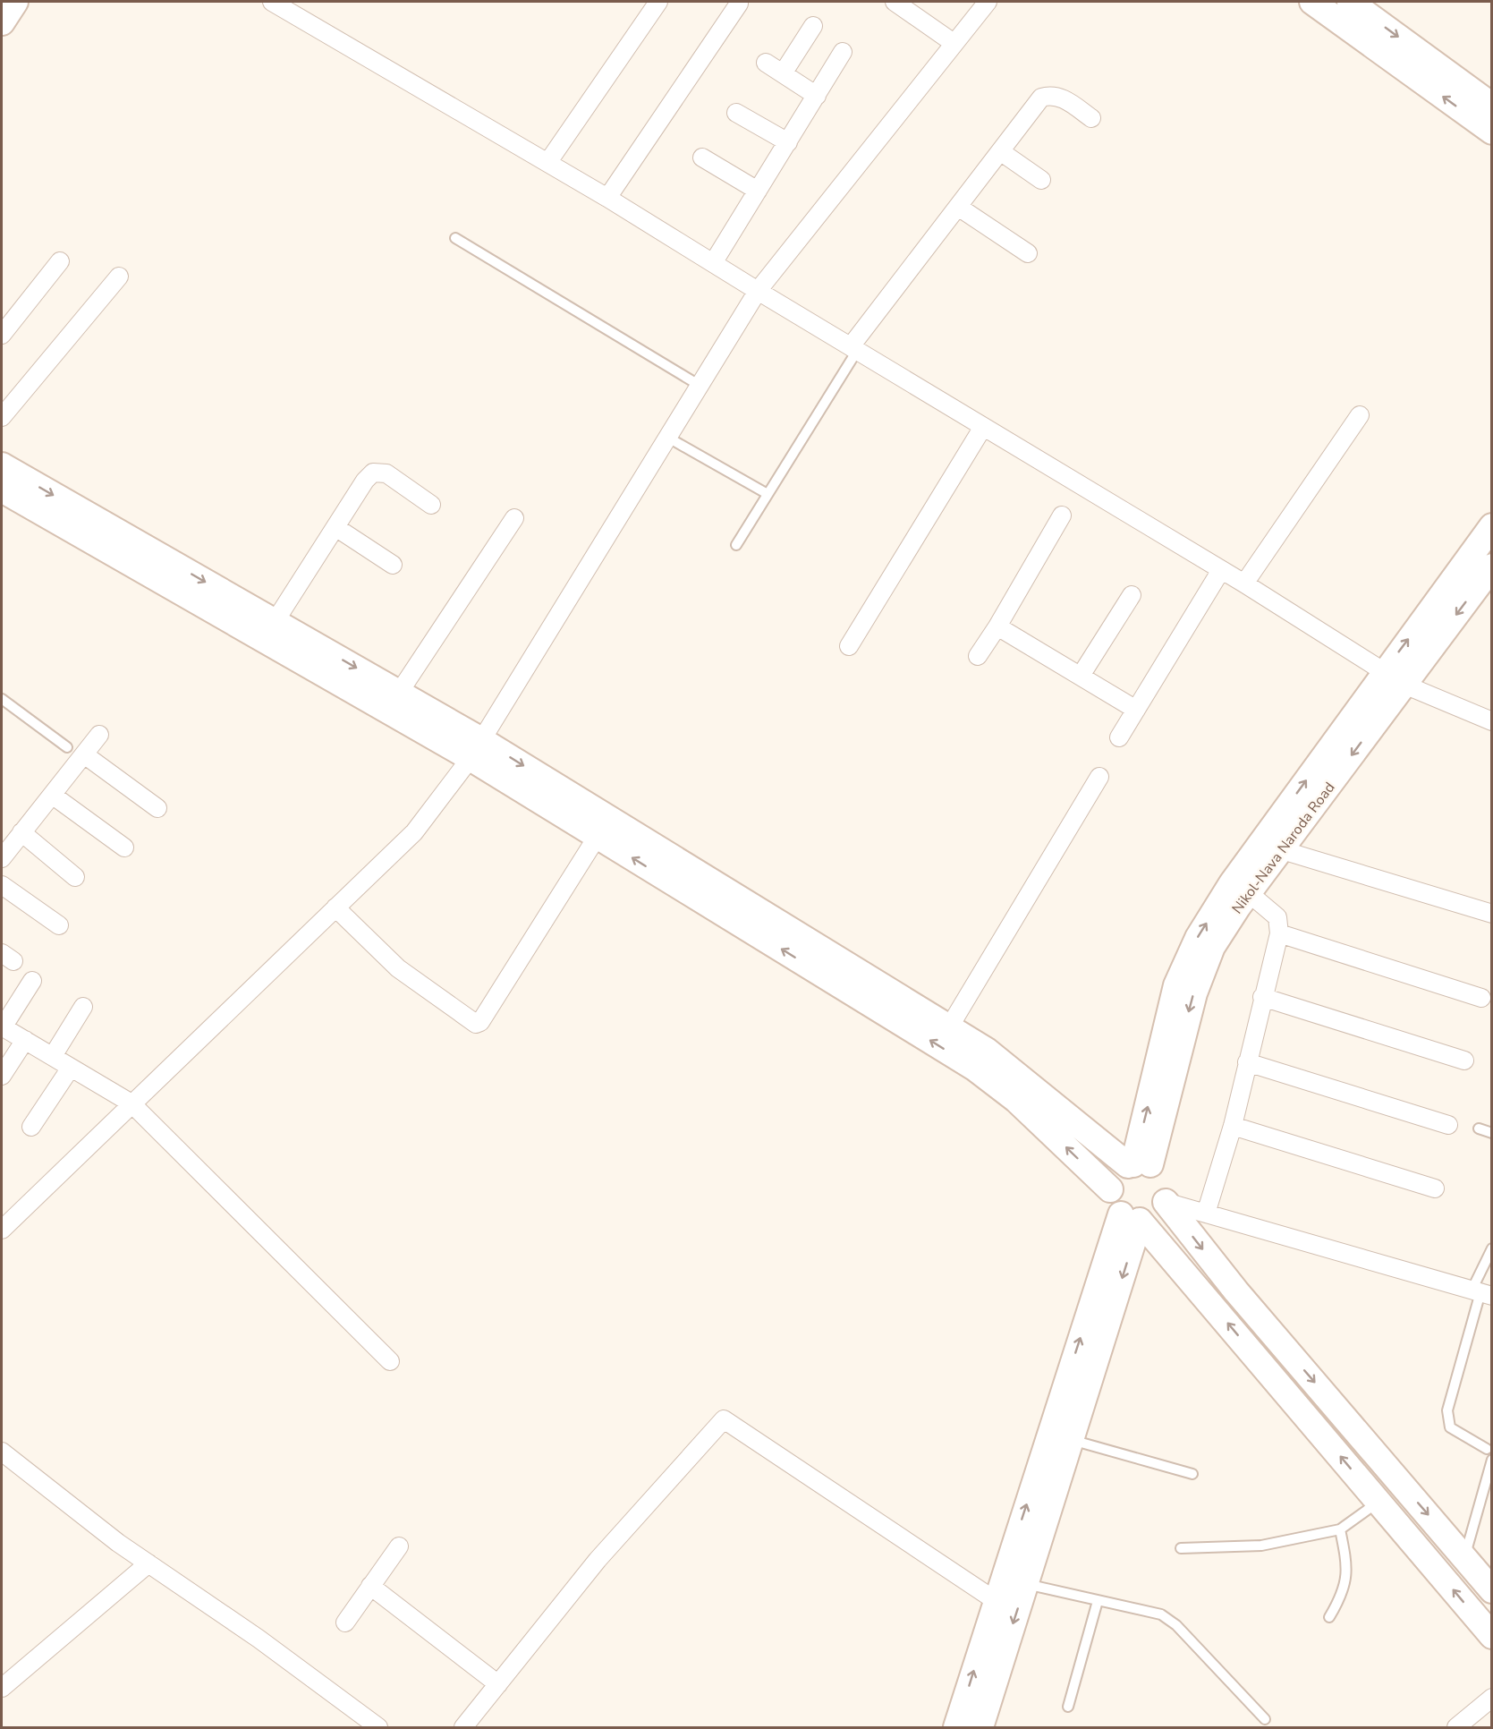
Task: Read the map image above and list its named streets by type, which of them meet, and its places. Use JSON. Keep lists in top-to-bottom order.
{
  "streets": {
    "street": ["Nikol-Nava Naroda Road"]
  }
}
